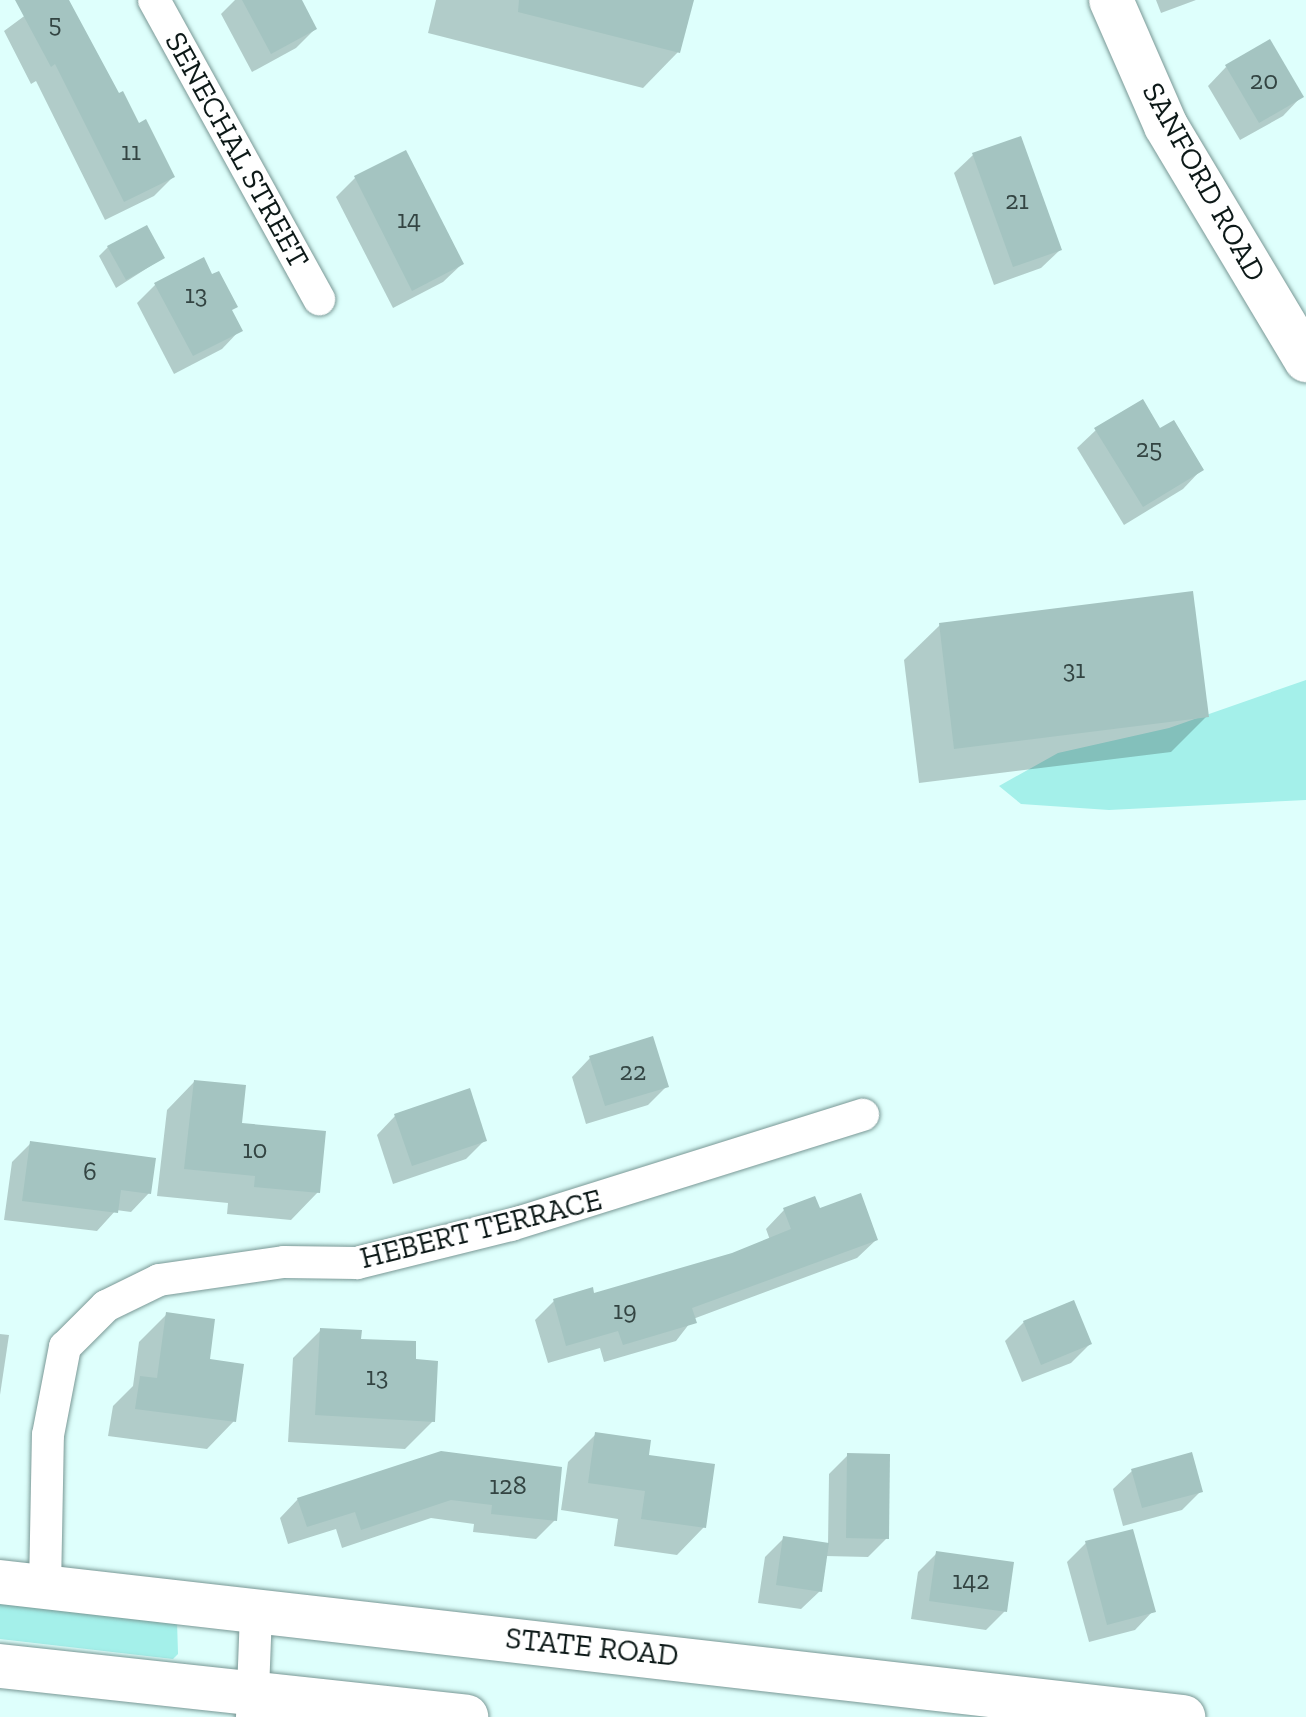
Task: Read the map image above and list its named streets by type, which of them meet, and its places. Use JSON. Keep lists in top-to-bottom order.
{
  "streets": {
    "main road": ["SANFORD ROAD", "STATE ROAD"],
    "street": ["SENECHAL STREET", "HEBERT TERRACE"]
  },
  "crossings": [
    ["HEBERT TERRACE", "STATE ROAD"]
  ],
  "house_numbers": [
    "5",
    "20",
    "11",
    "21",
    "14",
    "13",
    "25",
    "31",
    "22",
    "10",
    "6",
    "19",
    "13",
    "128",
    "142"
  ]
}
